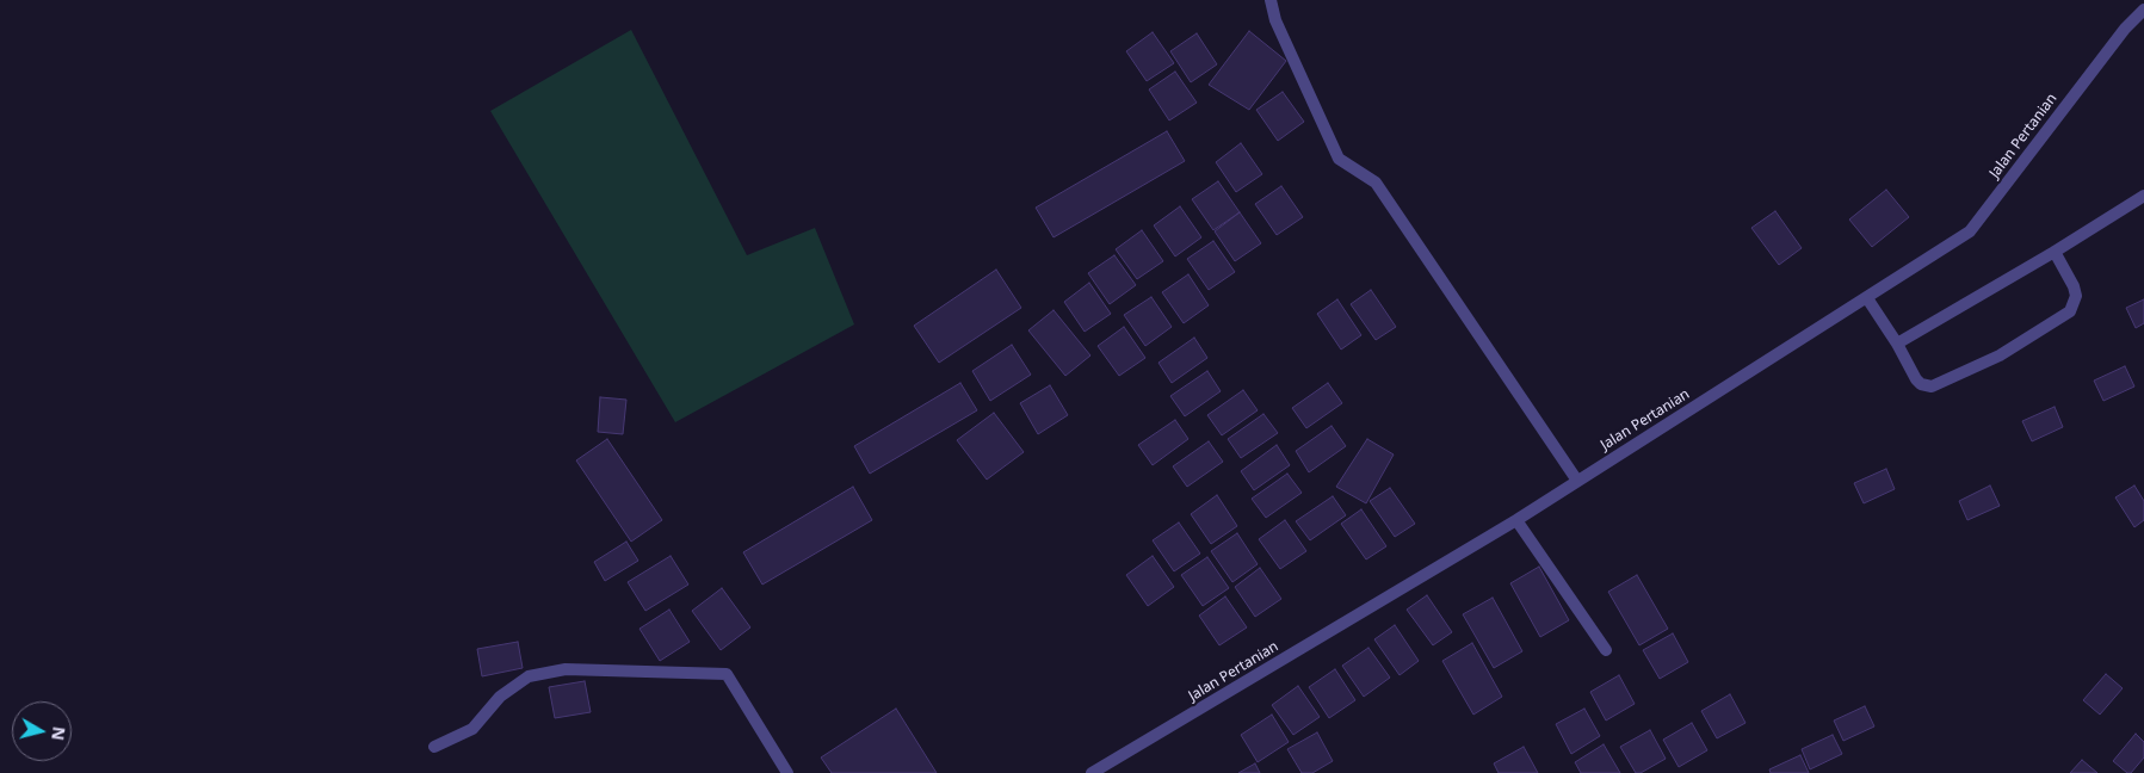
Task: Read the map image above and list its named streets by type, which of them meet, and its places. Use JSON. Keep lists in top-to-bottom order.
{
  "streets": {
    "street": ["Jalan Pertanian"]
  },
  "north": "right"
}
